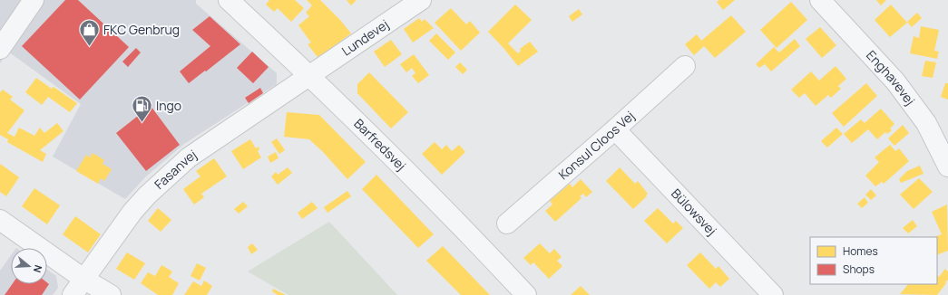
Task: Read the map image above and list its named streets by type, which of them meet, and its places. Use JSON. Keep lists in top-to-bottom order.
{
  "streets": {
    "street": [
      "Lundevej",
      "Enghavevej",
      "Barfredsvej",
      "Konsul Cloos Vej",
      "Fasanvej",
      "Bülowsvej"
    ]
  },
  "crossings": [
    ["Lundevej", "Barfredsvej"],
    ["Lundevej", "Fasanvej"],
    ["Barfredsvej", "Fasanvej"],
    ["Konsul Cloos Vej", "Bülowsvej"]
  ],
  "places": {
    "shop": ["FKC Genbrug"],
    "fuel station": ["Ingo"]
  },
  "legend": ["Homes", "Shops"],
  "north": "right"
}
